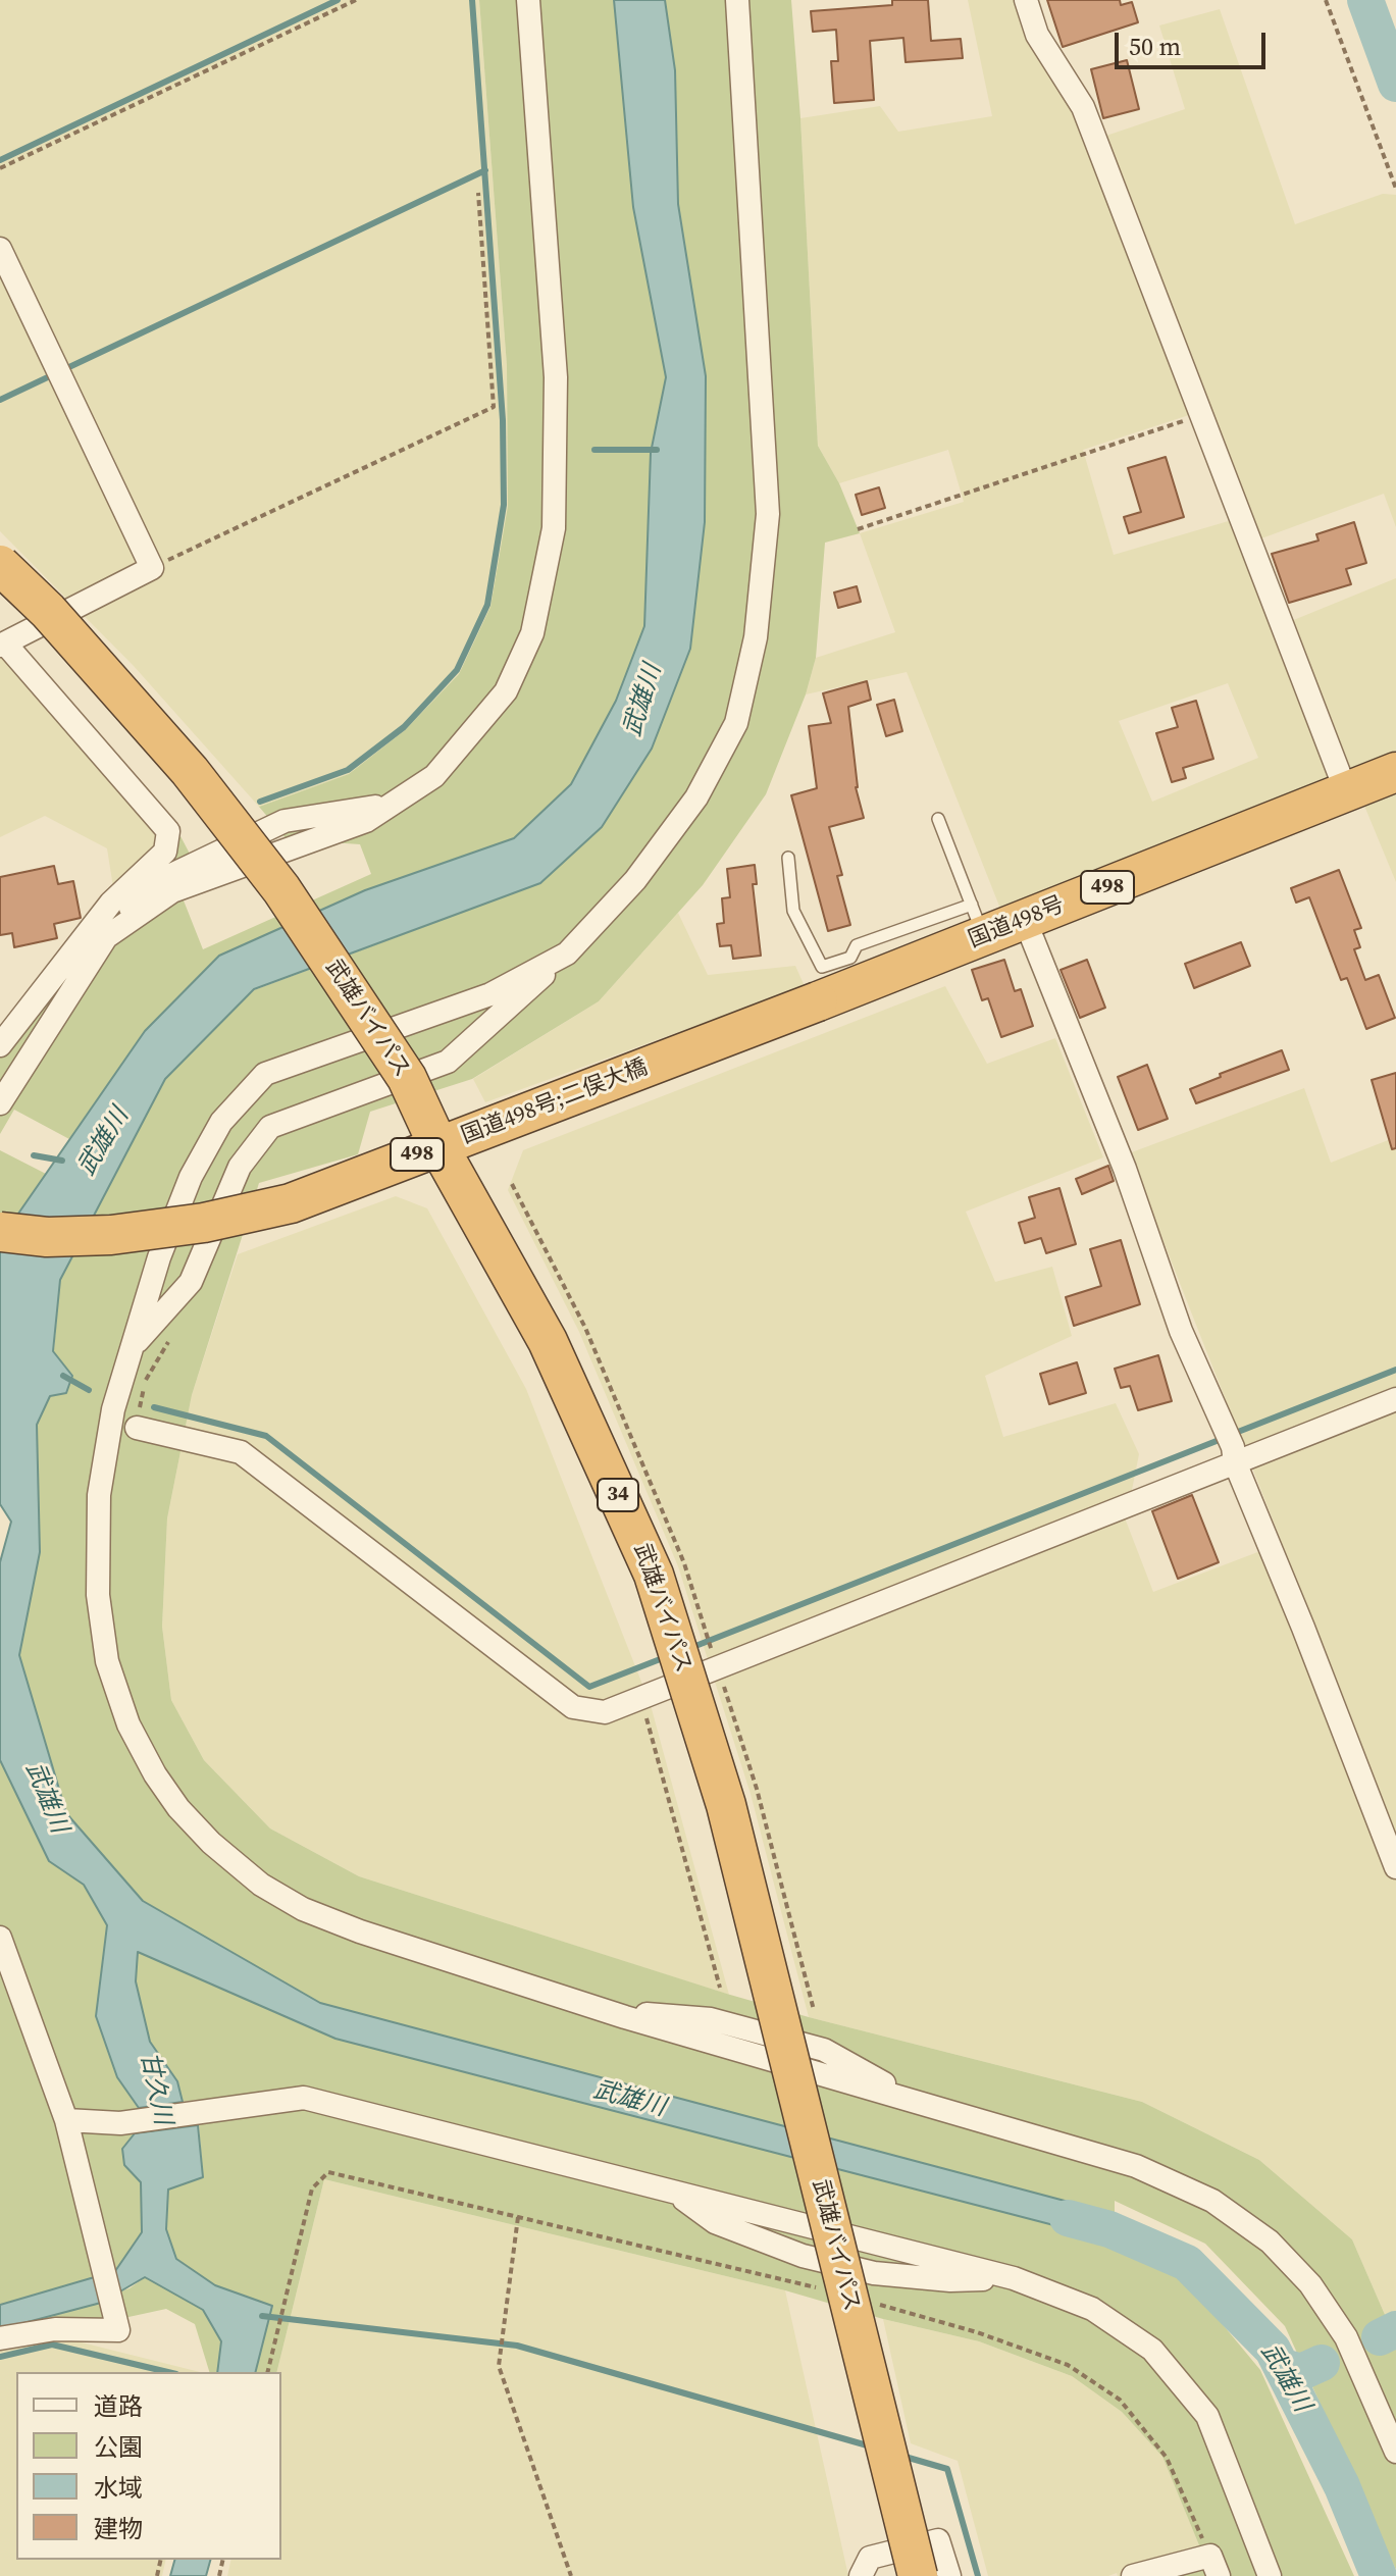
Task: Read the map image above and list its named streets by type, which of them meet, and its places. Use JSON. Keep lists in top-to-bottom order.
{
  "streets": {
    "highway": [
      "498",
      "国道498号",
      "武雄バイパス",
      "国道498号;二俣大橋",
      "34"
    ]
  },
  "crossings": [
    ["国道498号", "国道498号;二俣大橋"],
    ["武雄バイパス", "国道498号;二俣大橋"]
  ],
  "water": ["武雄川", "甘久川"],
  "legend": [
    "道路",
    "公園",
    "水域",
    "建物"
  ],
  "scale_bar": "50 m"
}
